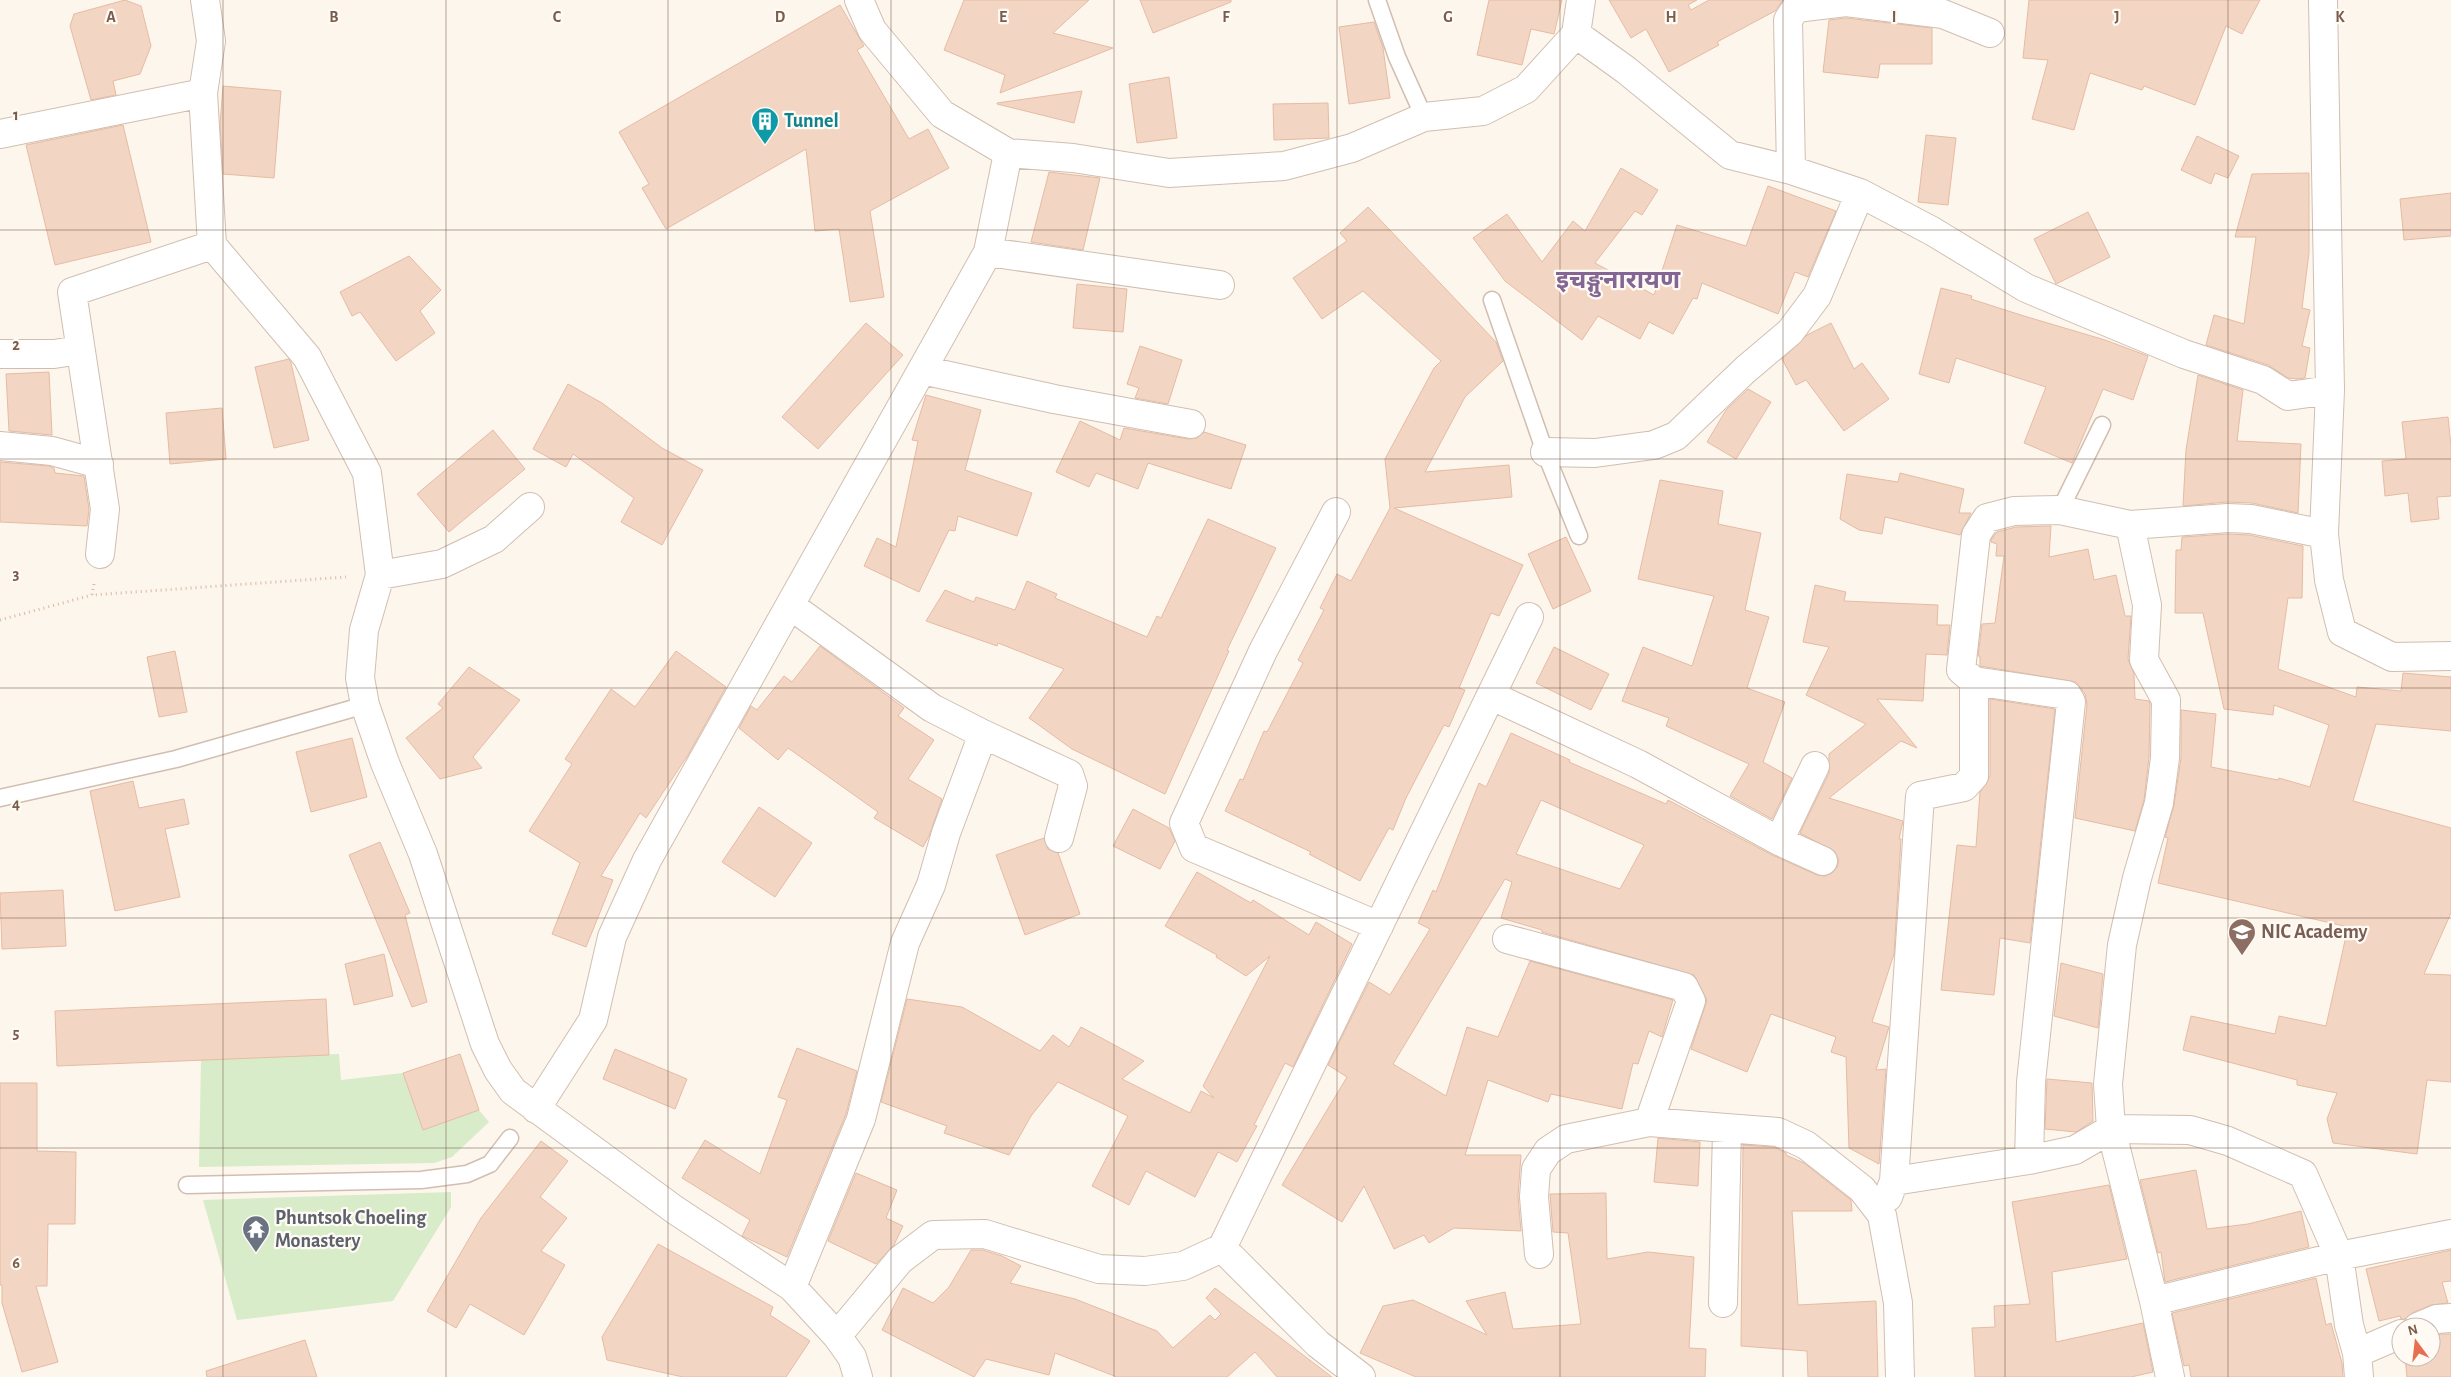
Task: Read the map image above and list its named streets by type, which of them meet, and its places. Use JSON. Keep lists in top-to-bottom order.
{
  "districts": ["इचङ्गुनारायण"],
  "places": {
    "building": ["Tunnel"],
    "school or university": ["NIC Academy"],
    "temple": ["Phuntsok Choeling Monastery"]
  },
  "north": "top",
  "grid": {
    "columns": [
      "A",
      "B",
      "C",
      "D",
      "E",
      "F",
      "G",
      "H",
      "I",
      "J",
      "K"
    ],
    "rows": [
      "1",
      "2",
      "3",
      "4",
      "5",
      "6"
    ]
  }
}
